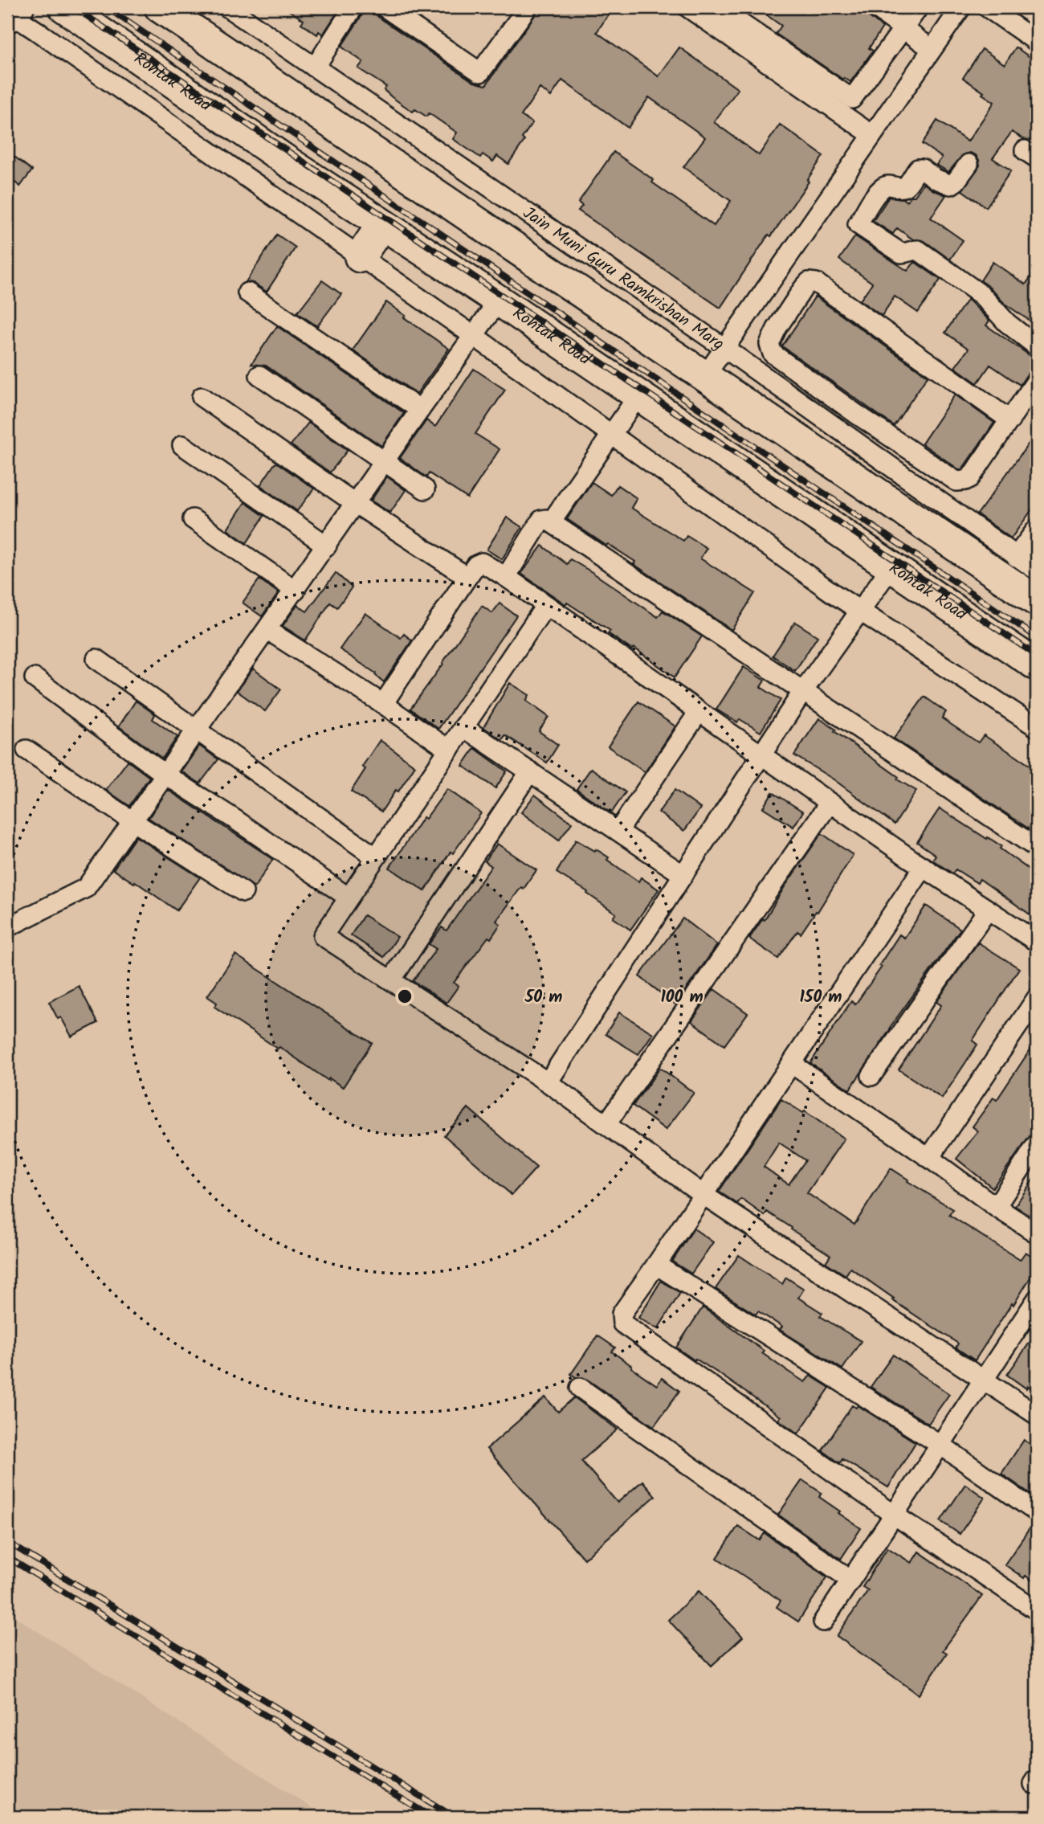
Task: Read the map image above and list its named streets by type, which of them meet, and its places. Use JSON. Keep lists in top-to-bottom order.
{
  "streets": {
    "main road": ["Rohtak Road"],
    "street": ["Jain Muni Guru Ramkrishan Marg"]
  },
  "rings": ["50 m", "100 m", "150 m"]
}
